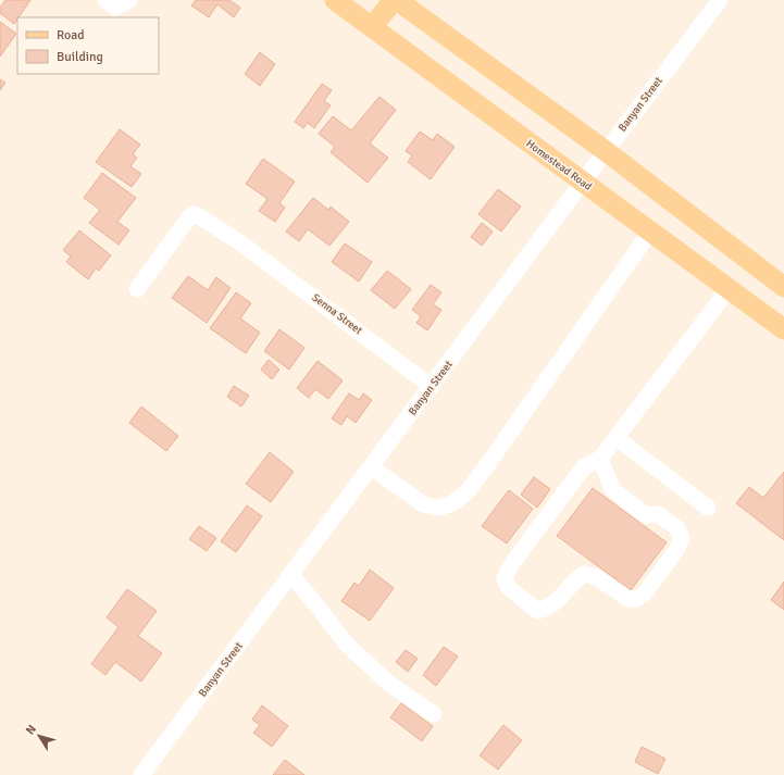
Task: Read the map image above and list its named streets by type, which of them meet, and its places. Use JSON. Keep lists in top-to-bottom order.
{
  "streets": {
    "main road": ["Homestead Road"],
    "street": ["Banyan Street", "Senna Street"]
  },
  "crossings": [
    ["Banyan Street", "Homestead Road"],
    ["Banyan Street", "Senna Street"]
  ],
  "legend": ["Road", "Building"],
  "north": "top left"
}
